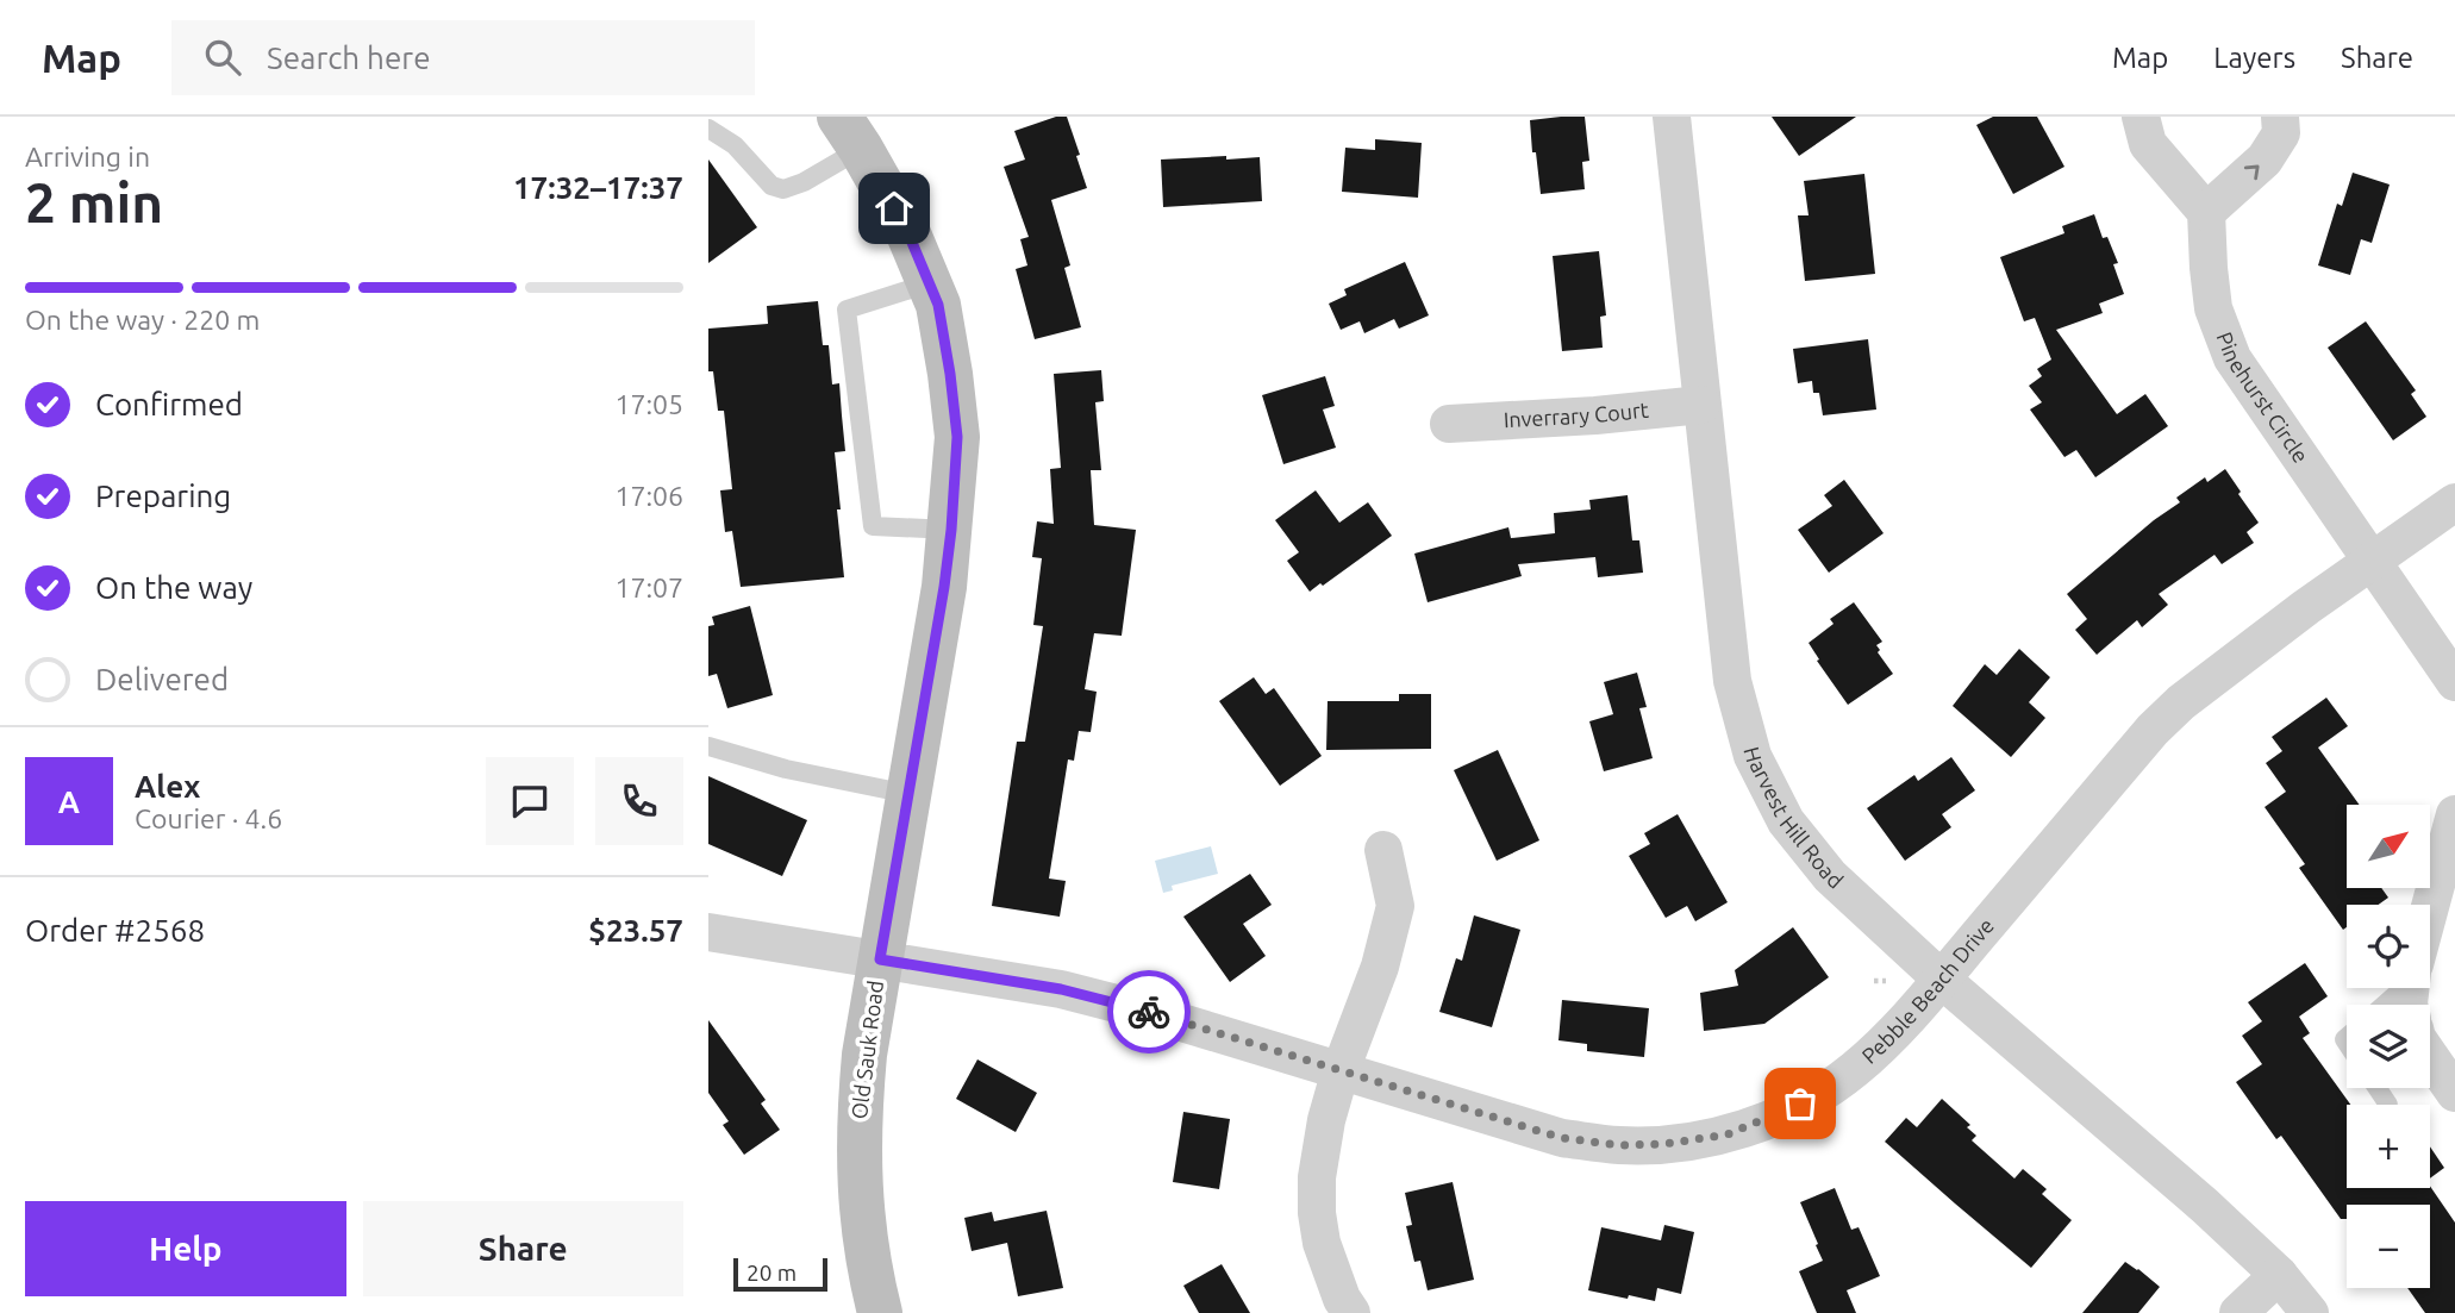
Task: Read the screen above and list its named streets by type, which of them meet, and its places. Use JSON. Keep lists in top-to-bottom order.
{
  "streets": {
    "street": [
      "Pinehurst Circle",
      "Inverrary Court",
      "Harvest Hill Road",
      "Pebble Beach Drive",
      "Old Sauk Road"
    ]
  },
  "crossings": [
    ["Pinehurst Circle", "Pebble Beach Drive"],
    ["Inverrary Court", "Harvest Hill Road"],
    ["Harvest Hill Road", "Pebble Beach Drive"],
    ["Pebble Beach Drive", "Old Sauk Road"]
  ],
  "scale_bar": "20 m",
  "north": "top right",
  "page": {
    "header": "Map",
    "search": "Search here",
    "nav": ["Map", "Layers", "Share"],
    "heading": ["2 min", "Arriving in", "17:32–17:37"],
    "panel": [
      "Alex",
      "Courier · 4.6",
      "Order #2568",
      "$23.57"
    ],
    "bar": "On the way · 220 m",
    "list": [
      ["Confirmed", "17:05"],
      ["Preparing", "17:06"],
      ["On the way", "17:07"],
      "Delivered"
    ],
    "round": "A",
    "map_buttons": ["+", "−"],
    "buttons": ["Help", "Share"],
    "scale": "20 m"
  }
}
